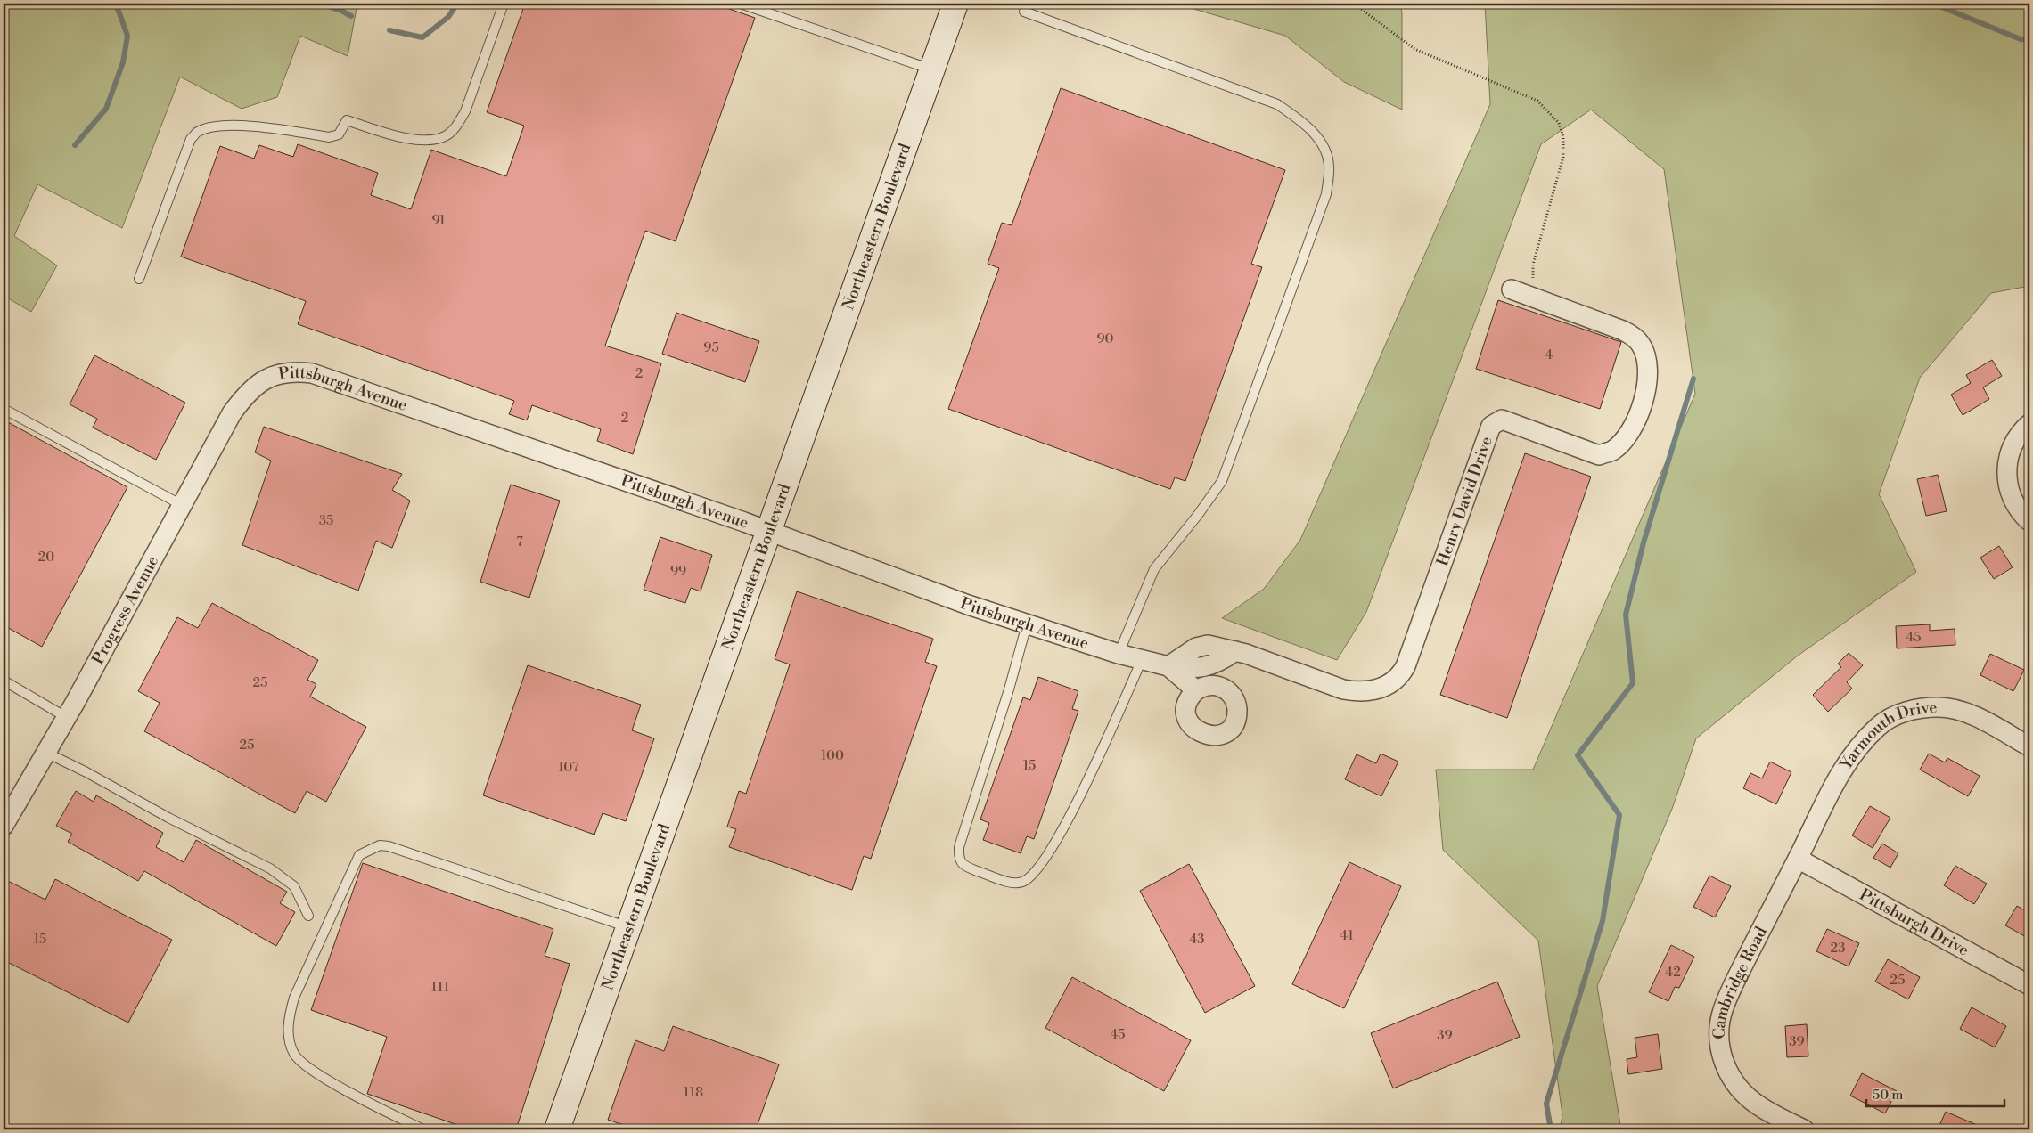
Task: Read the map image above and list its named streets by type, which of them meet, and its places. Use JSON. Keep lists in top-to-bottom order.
{
  "streets": {
    "street": [
      "Northeastern Boulevard",
      "Pittsburgh Avenue",
      "Henry David Drive",
      "Progress Avenue",
      "Yarmouth Drive",
      "Pittsburgh Drive",
      "Cambridge Road"
    ]
  },
  "crossings": [
    ["Northeastern Boulevard", "Pittsburgh Avenue"],
    ["Pittsburgh Avenue", "Henry David Drive"],
    ["Pittsburgh Avenue", "Progress Avenue"],
    ["Yarmouth Drive", "Pittsburgh Drive"],
    ["Yarmouth Drive", "Cambridge Road"],
    ["Pittsburgh Drive", "Cambridge Road"]
  ],
  "house_numbers": [
    "91",
    "90",
    "95",
    "4",
    "2",
    "2",
    "35",
    "7",
    "20",
    "99",
    "45",
    "25",
    "25",
    "100",
    "15",
    "107",
    "41",
    "15",
    "43",
    "23",
    "42",
    "25",
    "111",
    "45",
    "39",
    "39",
    "118"
  ],
  "scale_bar": "50 m"
}
